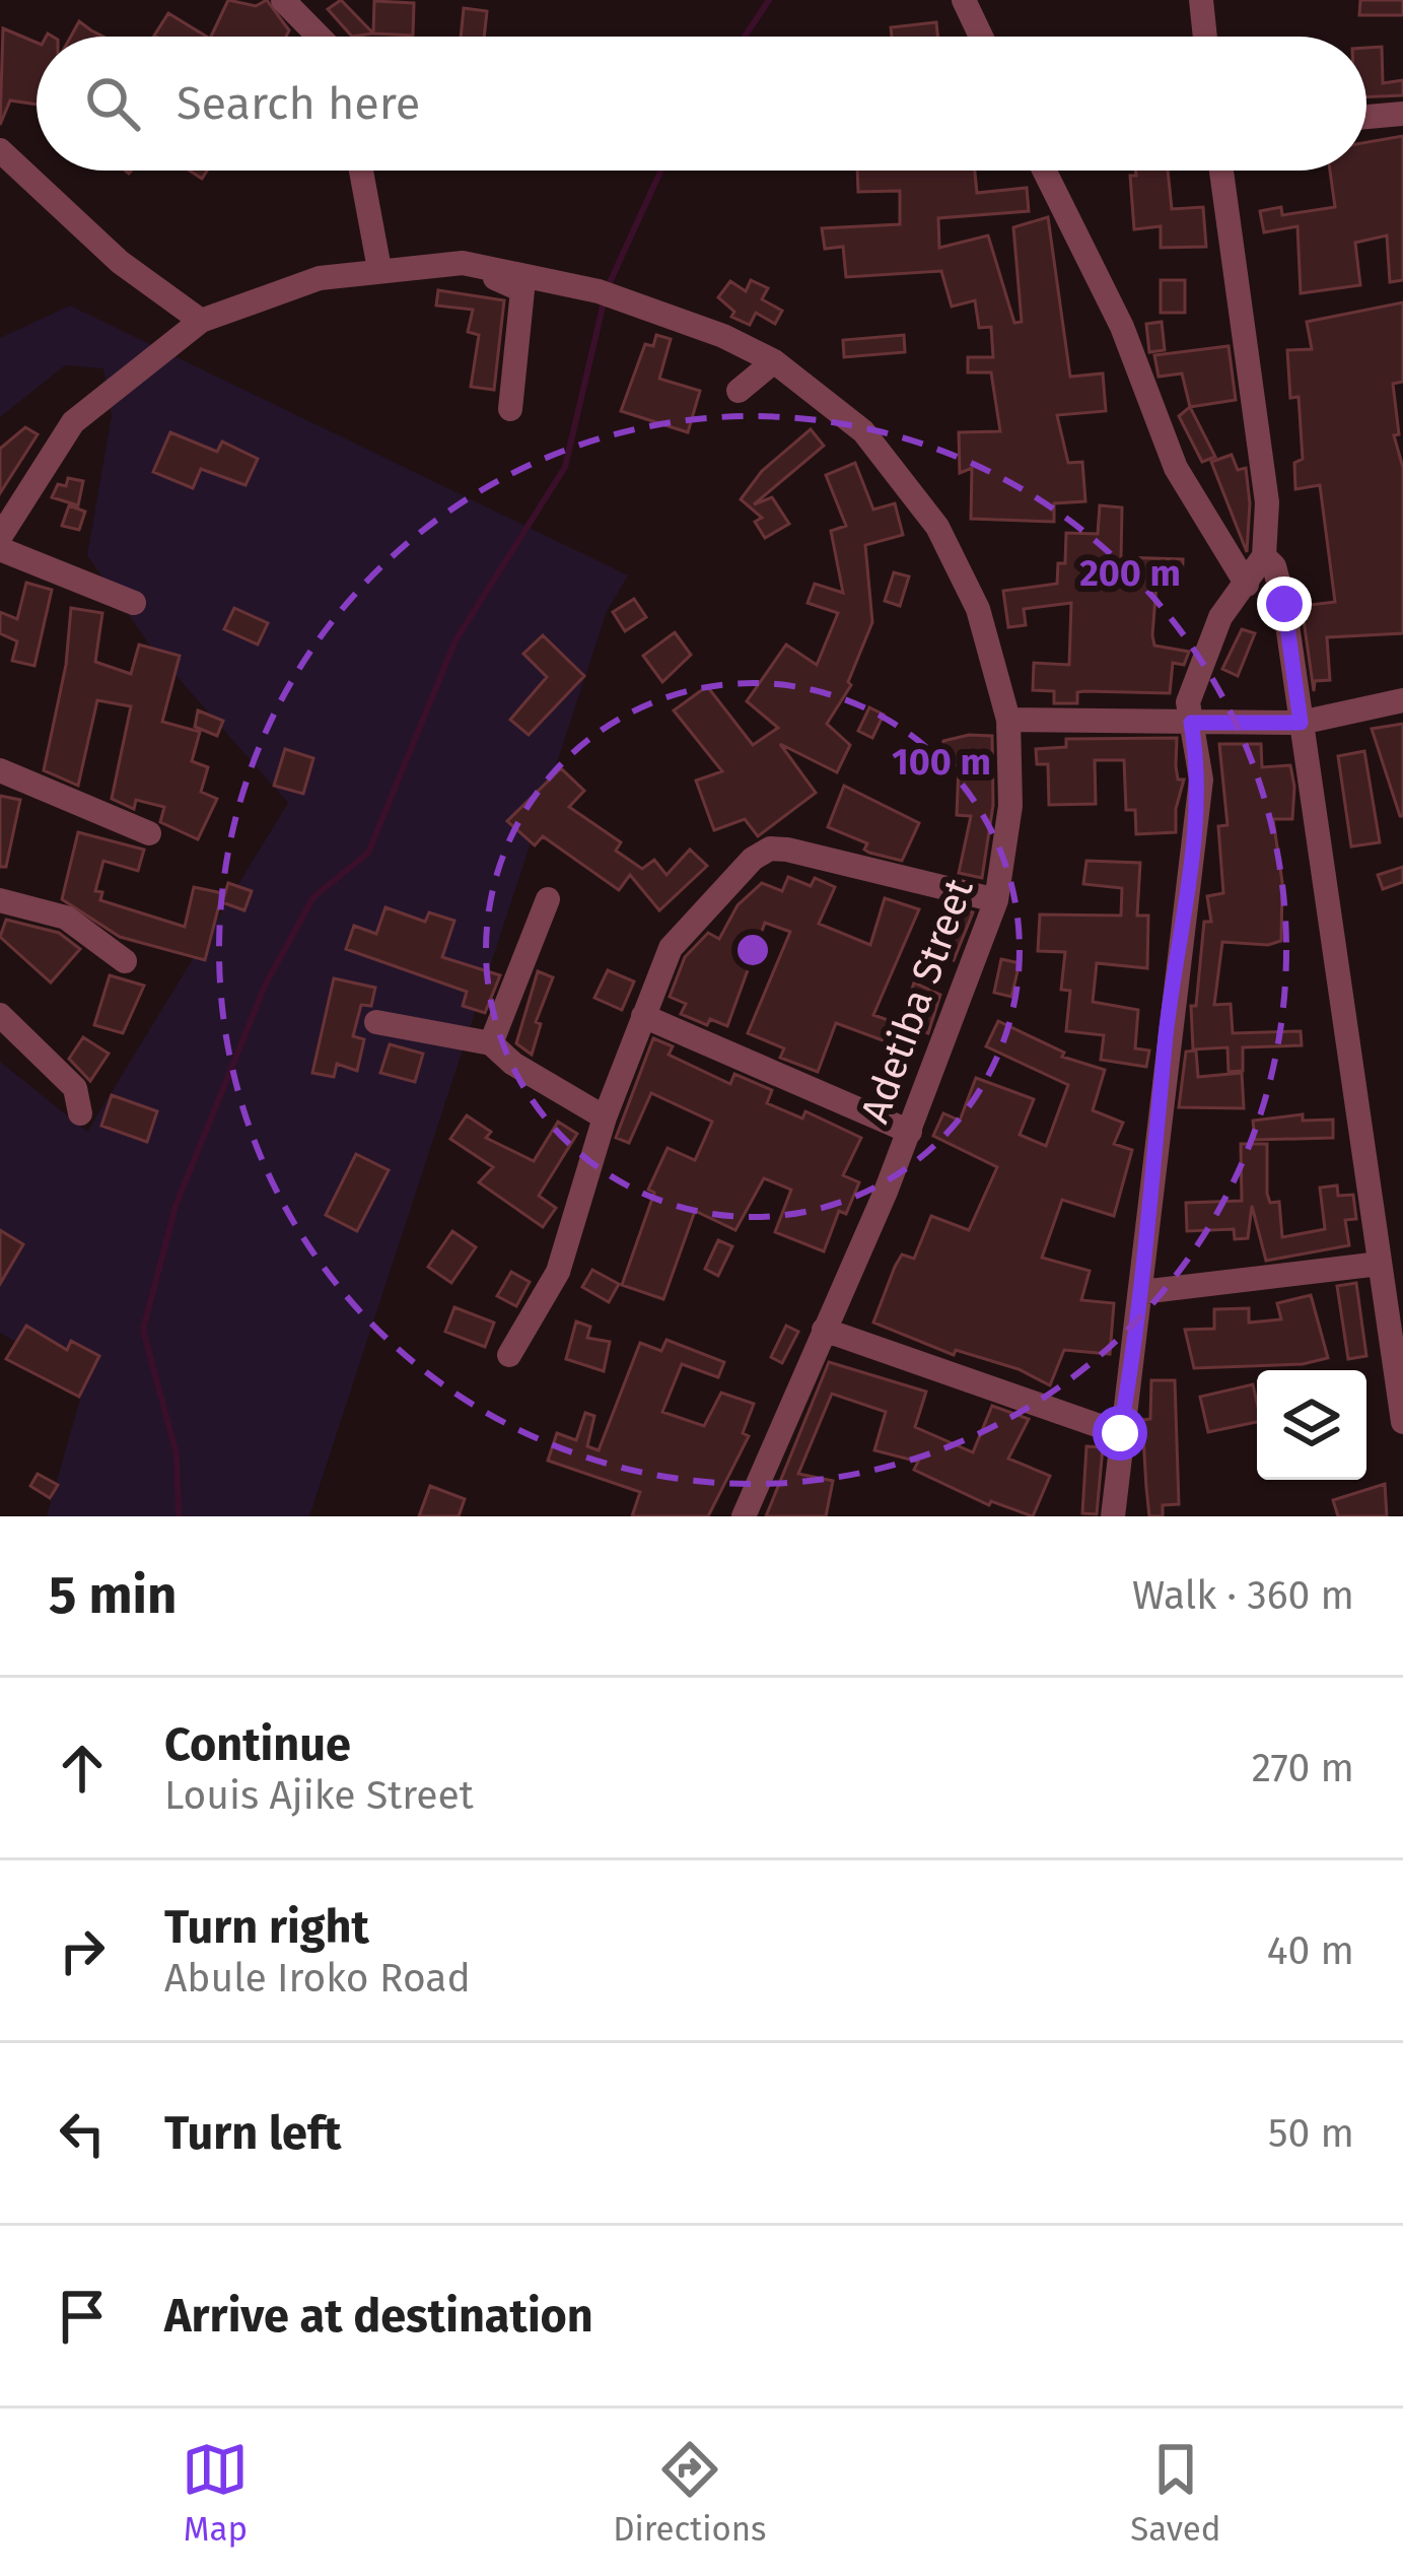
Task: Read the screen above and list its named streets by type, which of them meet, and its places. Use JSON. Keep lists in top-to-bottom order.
{
  "streets": {
    "street": ["Adetiba Street"]
  },
  "page": {
    "search": "Search here",
    "heading": ["5 min", "Walk · 360 m"],
    "list": [
      ["Continue", "Louis Ajike Street", "270 m"],
      ["Turn right", "Abule Iroko Road", "40 m"],
      ["Turn left", "50 m"],
      "Arrive at destination"
    ],
    "nav": ["Map", "Directions", "Saved"]
  },
  "rings": ["200 m", "100 m"]
}
